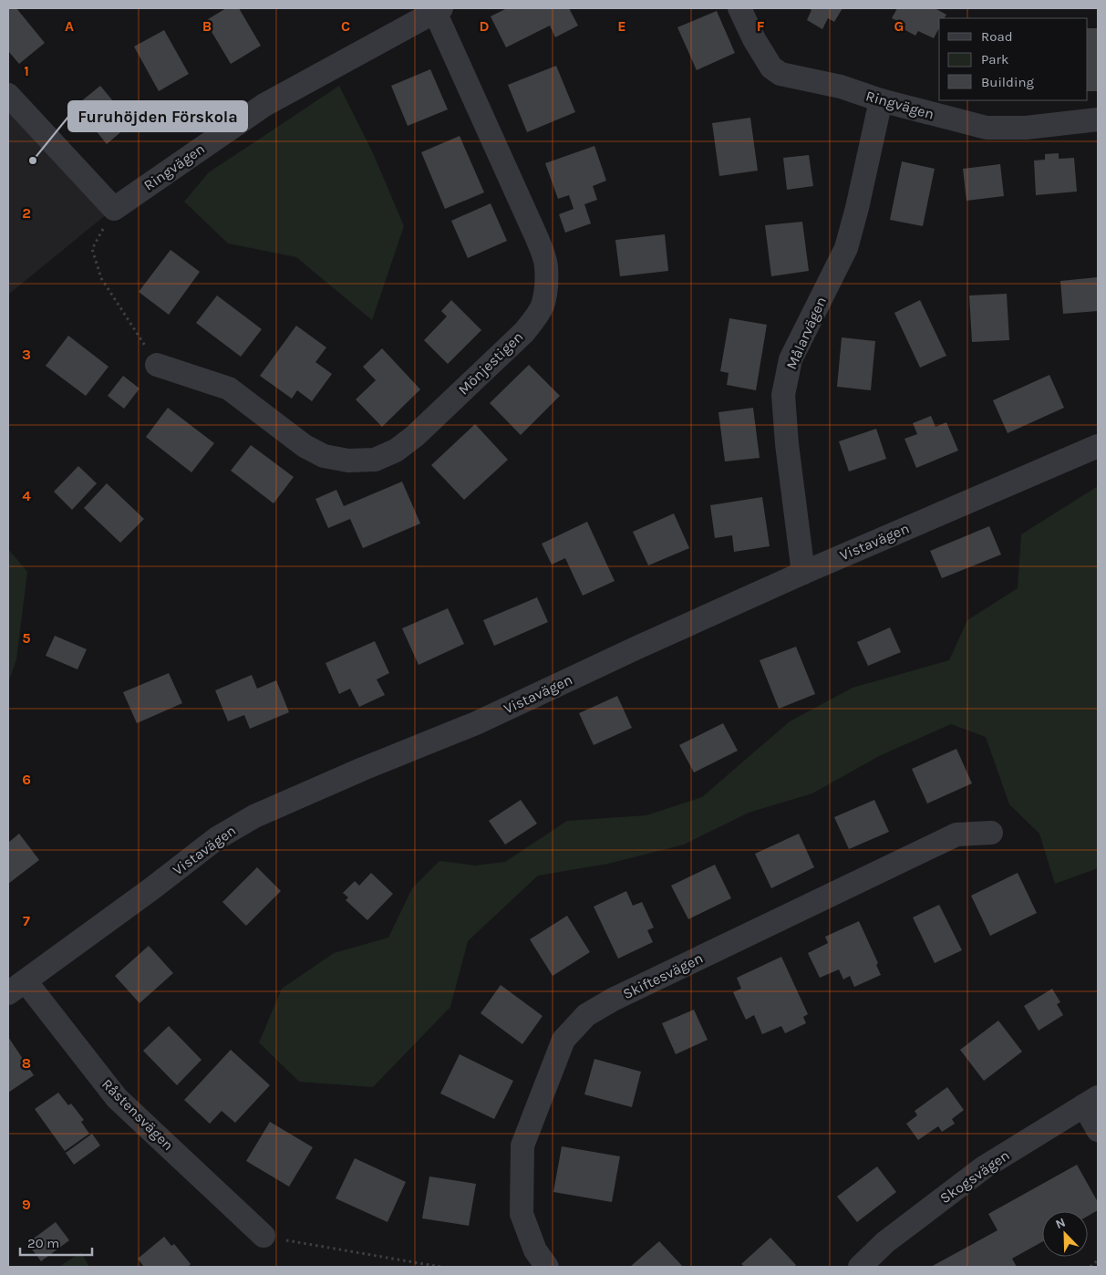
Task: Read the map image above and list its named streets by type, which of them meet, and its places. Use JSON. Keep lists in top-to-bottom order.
{
  "streets": {
    "street": [
      "Ringvägen",
      "Målarvägen",
      "Mönjestigen",
      "Vistavägen",
      "Skiftesvägen",
      "Råstensvägen",
      "Skogsvägen"
    ]
  },
  "crossings": [
    ["Ringvägen", "Målarvägen"],
    ["Ringvägen", "Mönjestigen"],
    ["Målarvägen", "Vistavägen"],
    ["Vistavägen", "Råstensvägen"]
  ],
  "places": ["Furuhöjden Förskola"],
  "legend": ["Road", "Park", "Building"],
  "scale_bar": "20 m",
  "north": "top left",
  "grid": {
    "columns": [
      "A",
      "B",
      "C",
      "D",
      "E",
      "F",
      "G"
    ],
    "rows": [
      "1",
      "2",
      "3",
      "4",
      "5",
      "6",
      "7",
      "8",
      "9"
    ]
  }
}
